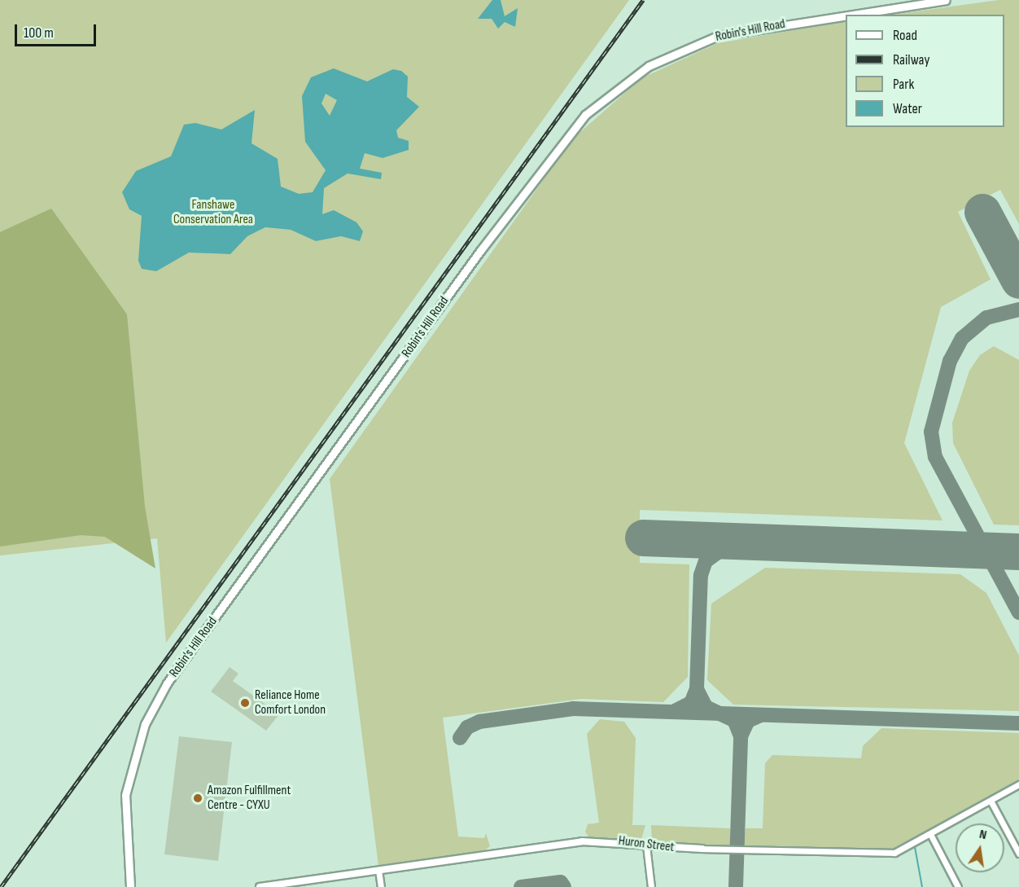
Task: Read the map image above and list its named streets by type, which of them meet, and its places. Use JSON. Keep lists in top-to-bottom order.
{
  "streets": {
    "main road": ["Robin's Hill Road"],
    "street": ["Huron Street"]
  },
  "parks": ["Fanshawe Conservation Area"],
  "places": ["Reliance Home Comfort London", "Amazon Fulfillment Centre - CYXU"],
  "legend": [
    "Road",
    "Railway",
    "Park",
    "Water"
  ],
  "scale_bar": "100 m",
  "north": "top"
}
